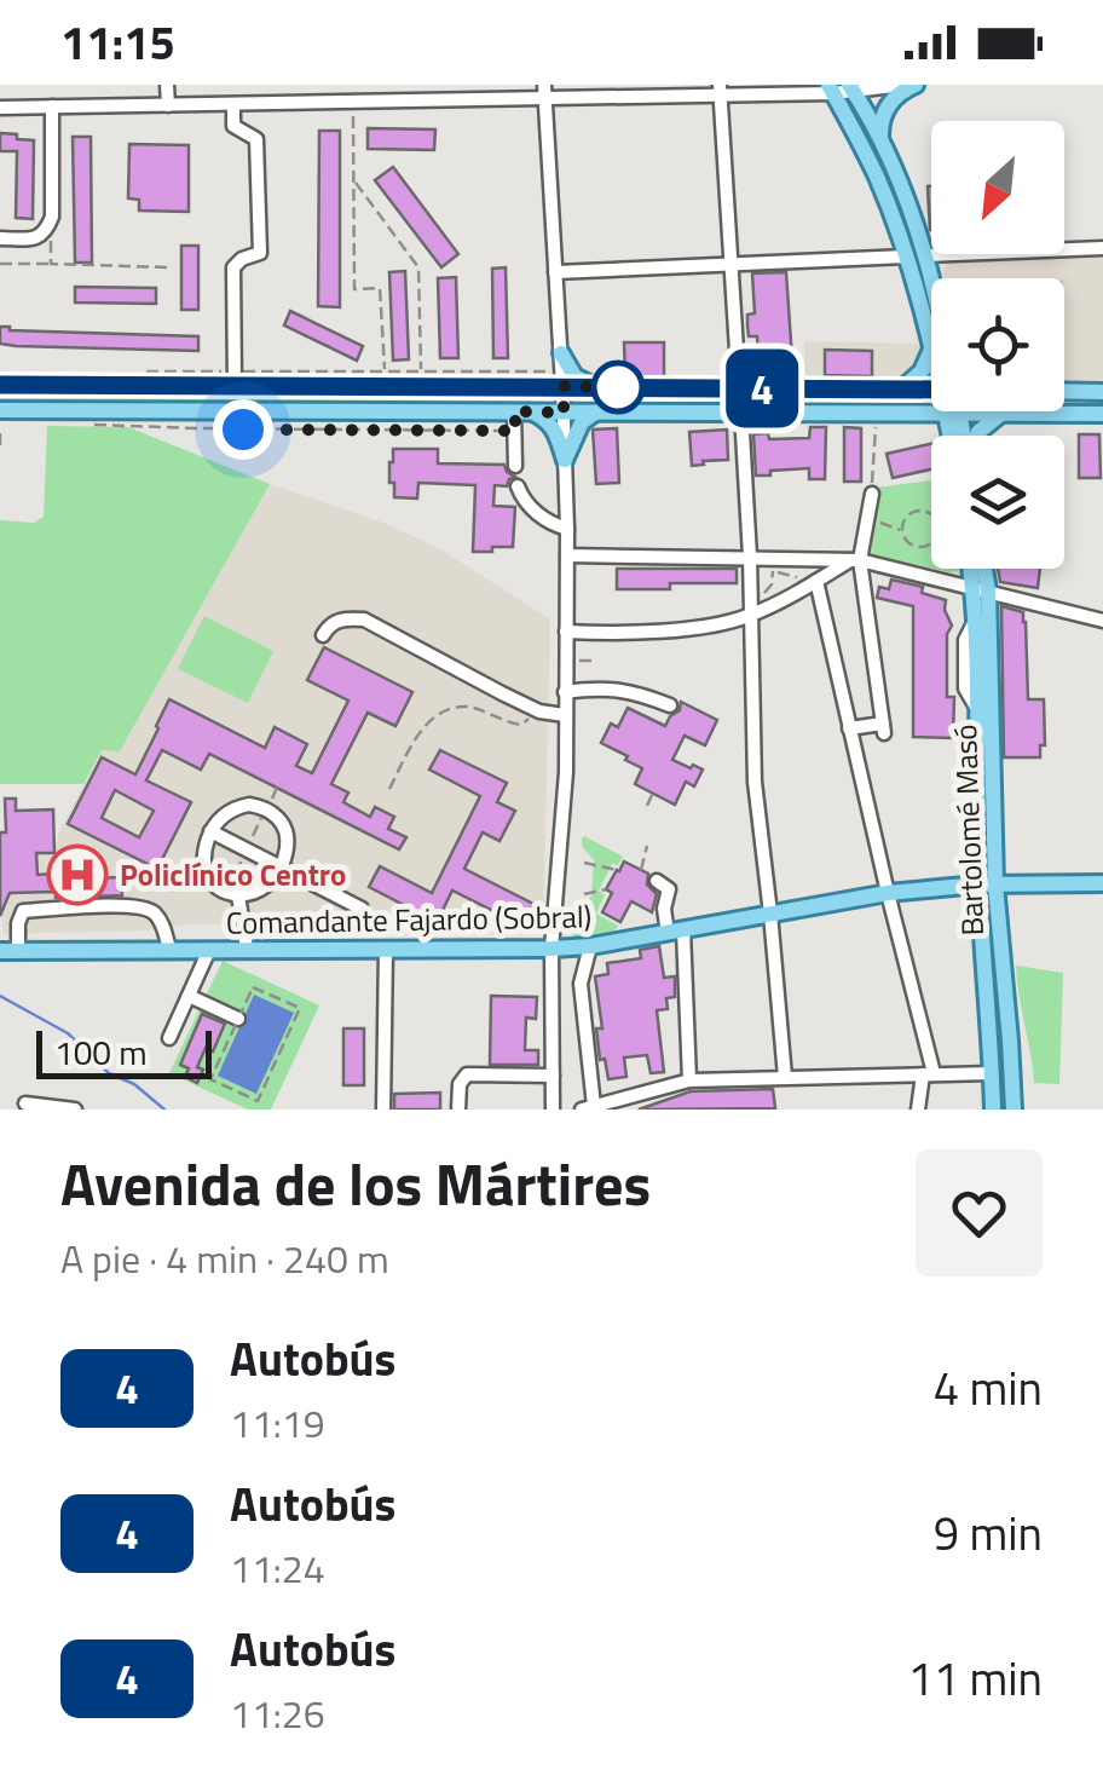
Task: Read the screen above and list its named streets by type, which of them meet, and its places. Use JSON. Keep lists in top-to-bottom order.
{
  "streets": {
    "main road": ["Bartolomé Masó", "Comandante Fajardo (Sobral)"]
  },
  "crossings": [
    ["Bartolomé Masó", "Comandante Fajardo (Sobral)"]
  ],
  "places": {
    "hospital": ["Policlínico Centro"]
  },
  "lines": ["bus line 4"],
  "scale_bar": "100 m",
  "north": "bottom left",
  "page": {
    "status": "11:15",
    "on_map": "4",
    "scale": "100 m",
    "heading": ["Avenida de los Mártires", "A pie · 4 min · 240 m"],
    "list": [
      {
        "mark": "4",
        "name": "Autobús",
        "note": "11:19",
        "value": "4 min"
      },
      {
        "mark": "4",
        "name": "Autobús",
        "note": "11:24",
        "value": "9 min"
      },
      {
        "mark": "4",
        "name": "Autobús",
        "note": "11:26",
        "value": "11 min"
      }
    ]
  }
}
